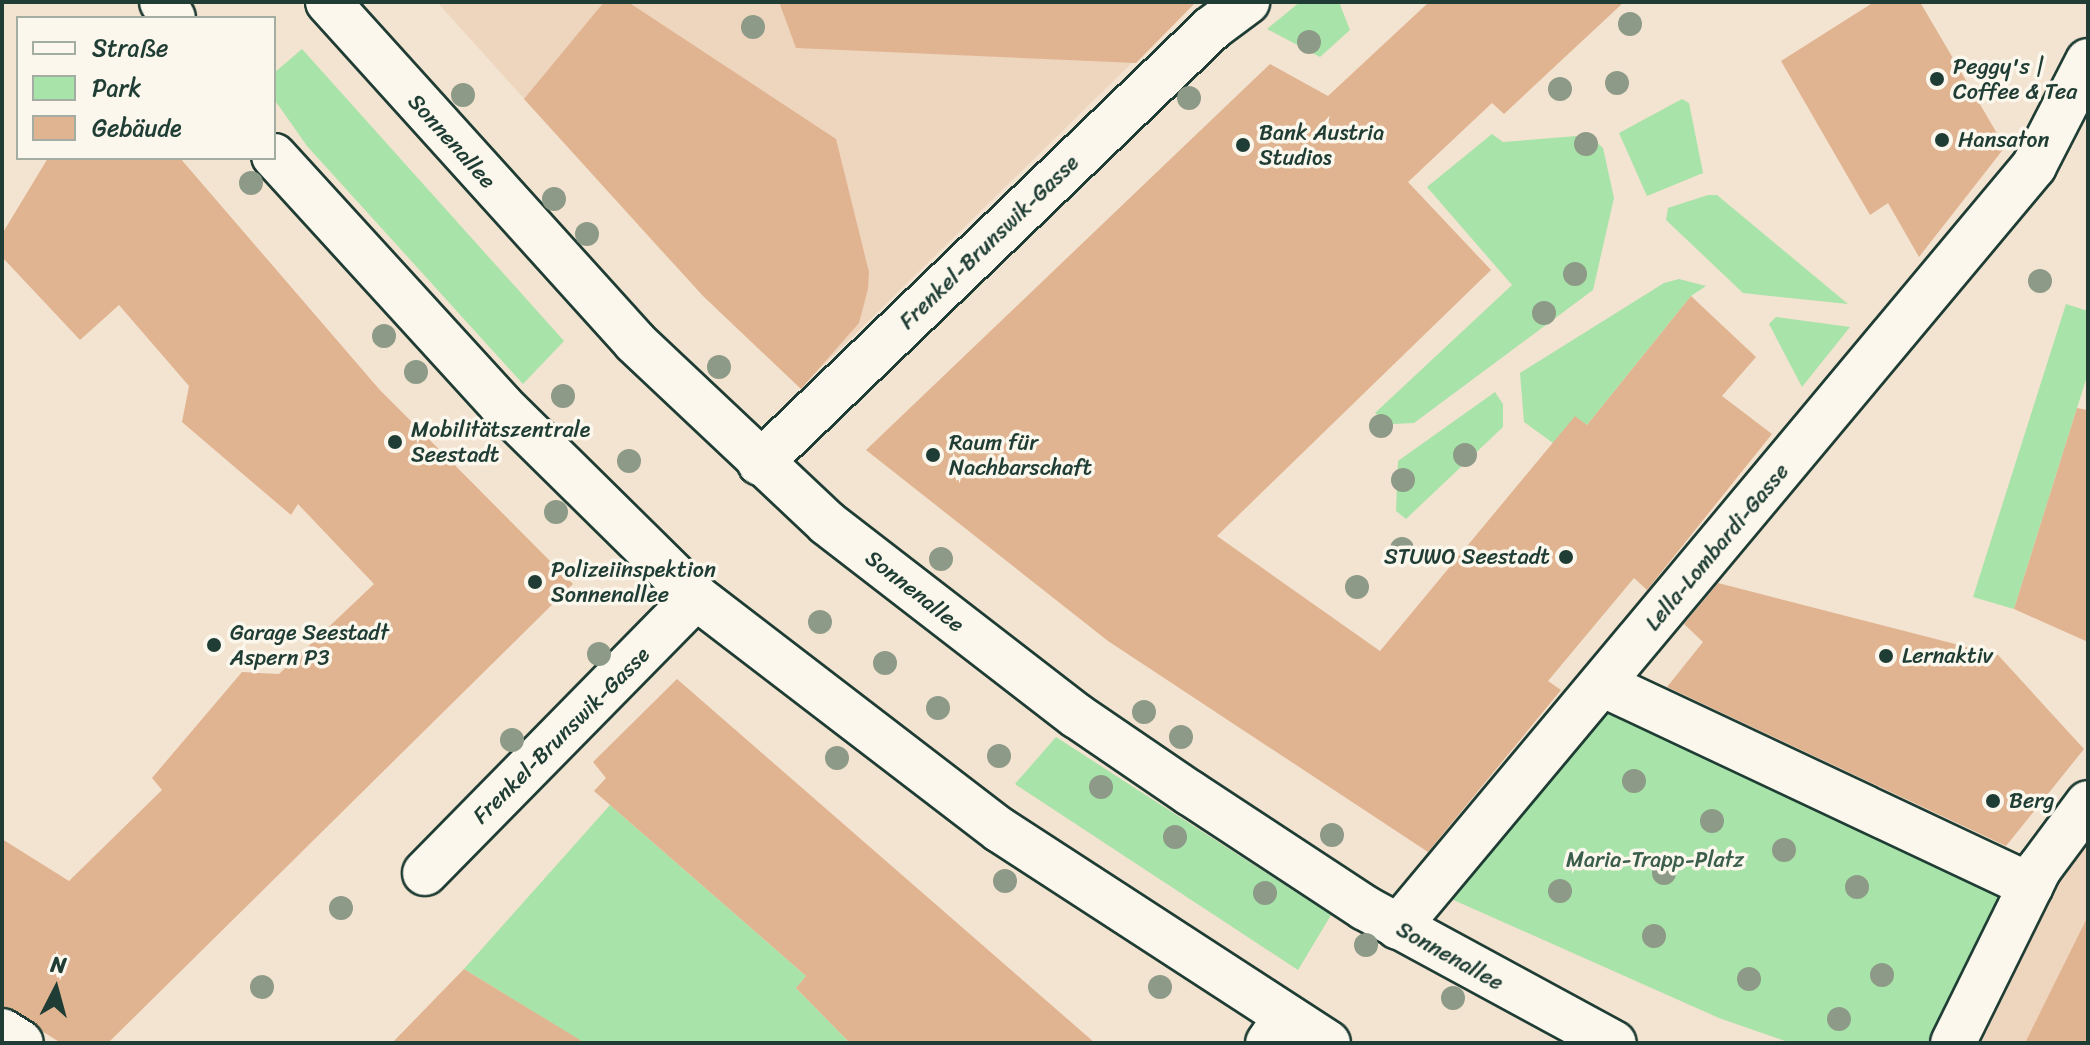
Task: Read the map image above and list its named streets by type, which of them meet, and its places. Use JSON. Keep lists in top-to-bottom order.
{
  "streets": {
    "street": ["Sonnenallee", "Frenkel-Brunswik-Gasse", "Lella-Lombardi-Gasse"]
  },
  "crossings": [
    ["Sonnenallee", "Frenkel-Brunswik-Gasse"],
    ["Sonnenallee", "Lella-Lombardi-Gasse"]
  ],
  "parks": ["Maria-Trapp-Platz"],
  "places": [
    "Peggy's | Coffee & Tea",
    "Hansaton",
    "Bank Austria Studios",
    "Mobilitätszentrale Seestadt",
    "Raum für Nachbarschaft",
    "STUWO Seestadt",
    "Polizeiinspektion Sonnenallee",
    "Garage Seestadt Aspern P3",
    "Lernaktiv",
    "Berg"
  ],
  "legend": ["Straße", "Park", "Gebäude"],
  "north": "top"
}
